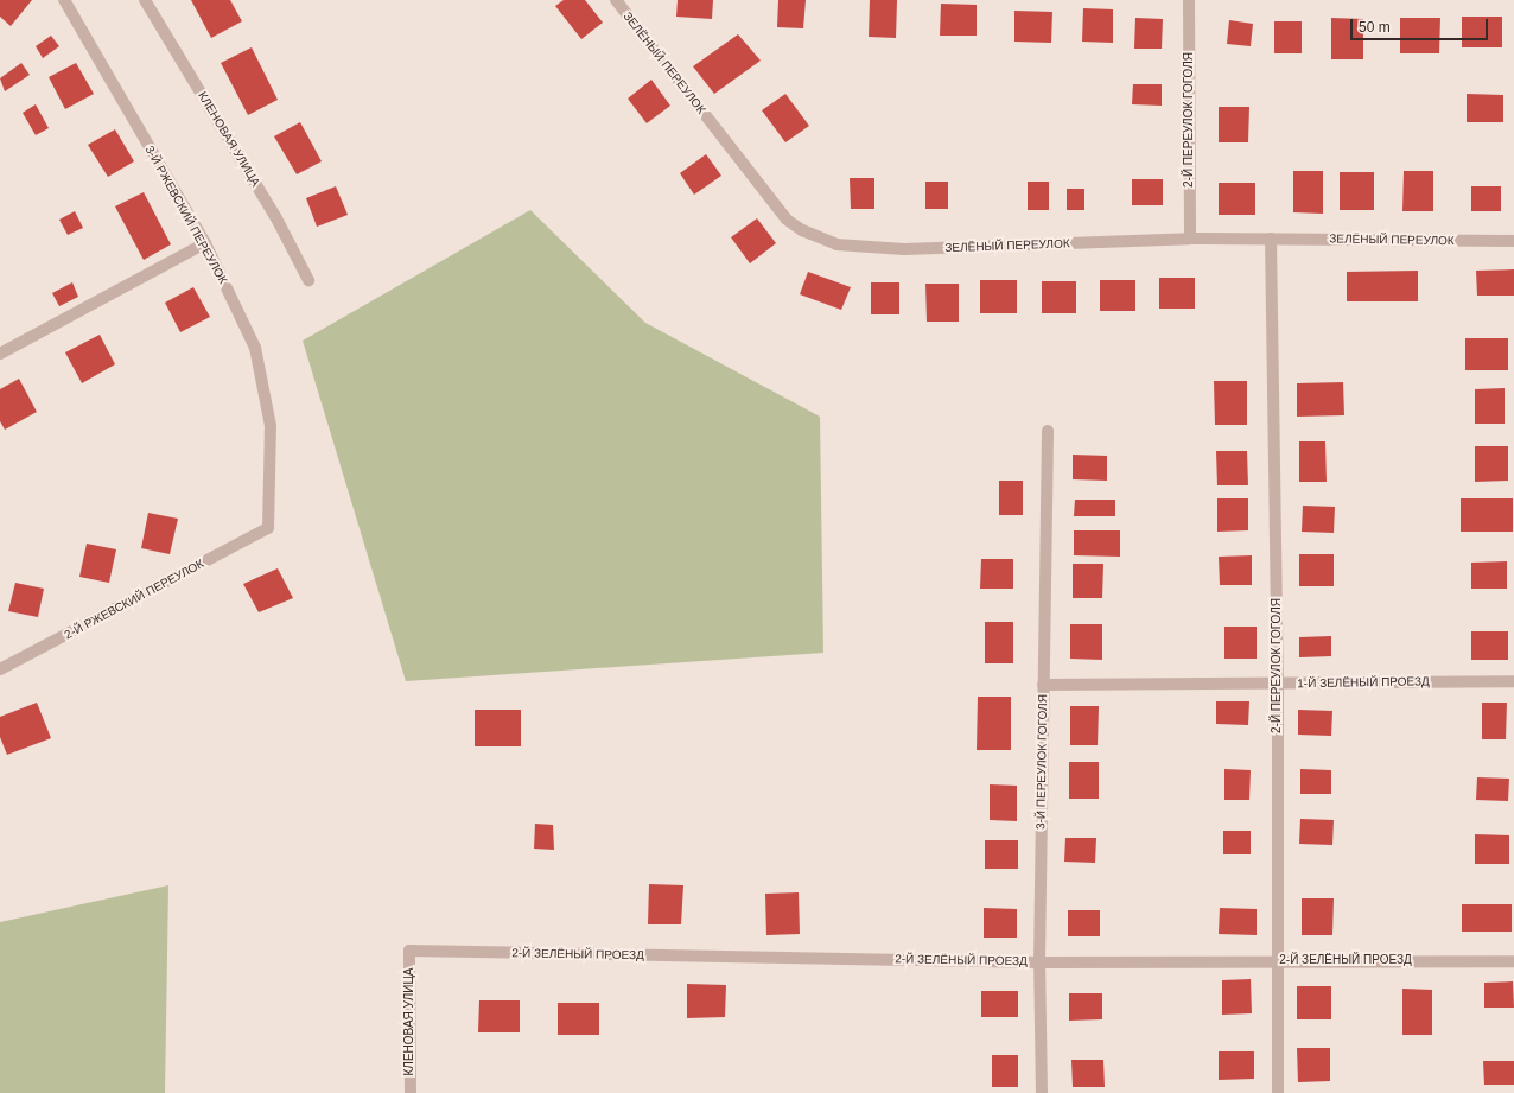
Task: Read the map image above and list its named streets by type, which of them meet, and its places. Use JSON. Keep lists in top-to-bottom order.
{
  "streets": {
    "street": [
      "ЗЕЛЁНЫЙ ПЕРЕУЛОК",
      "2-Й ПЕРЕУЛОК ГОГОЛЯ",
      "КЛЕНОВАЯ УЛИЦА",
      "3-Й РЖЕВСКИЙ ПЕРЕУЛОК",
      "2-Й РЖЕВСКИЙ ПЕРЕУЛОК",
      "1-Й ЗЕЛЁНЫЙ ПРОЕЗД",
      "3-Й ПЕРЕУЛОК ГОГОЛЯ",
      "2-Й ЗЕЛЁНЫЙ ПРОЕЗД"
    ]
  },
  "crossings": [
    ["ЗЕЛЁНЫЙ ПЕРЕУЛОК", "2-Й ПЕРЕУЛОК ГОГОЛЯ"],
    ["2-Й ПЕРЕУЛОК ГОГОЛЯ", "1-Й ЗЕЛЁНЫЙ ПРОЕЗД"],
    ["2-Й ПЕРЕУЛОК ГОГОЛЯ", "2-Й ЗЕЛЁНЫЙ ПРОЕЗД"],
    ["КЛЕНОВАЯ УЛИЦА", "2-Й ЗЕЛЁНЫЙ ПРОЕЗД"],
    ["3-Й РЖЕВСКИЙ ПЕРЕУЛОК", "2-Й РЖЕВСКИЙ ПЕРЕУЛОК"],
    ["1-Й ЗЕЛЁНЫЙ ПРОЕЗД", "3-Й ПЕРЕУЛОК ГОГОЛЯ"],
    ["3-Й ПЕРЕУЛОК ГОГОЛЯ", "2-Й ЗЕЛЁНЫЙ ПРОЕЗД"]
  ],
  "scale_bar": "50 m"
}
